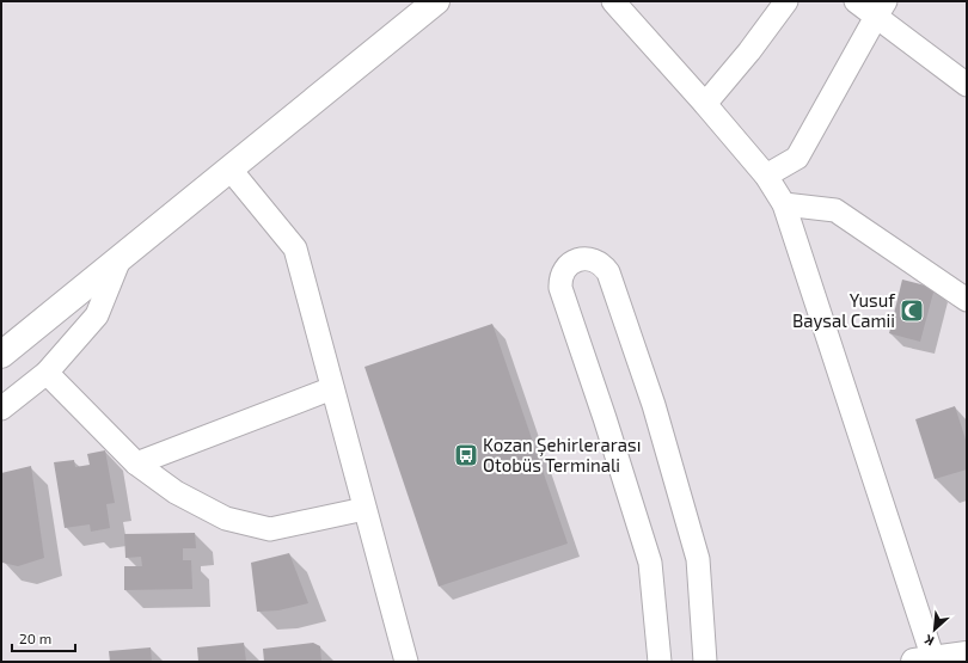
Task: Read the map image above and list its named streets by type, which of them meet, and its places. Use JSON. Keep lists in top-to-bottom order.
{
  "places": {
    "mosque": ["Yusuf Baysal Camii"],
    "bus stop": ["Kozan Şehirlerarası Otobüs Terminali"]
  },
  "scale_bar": "20 m",
  "north": "bottom left"
}
